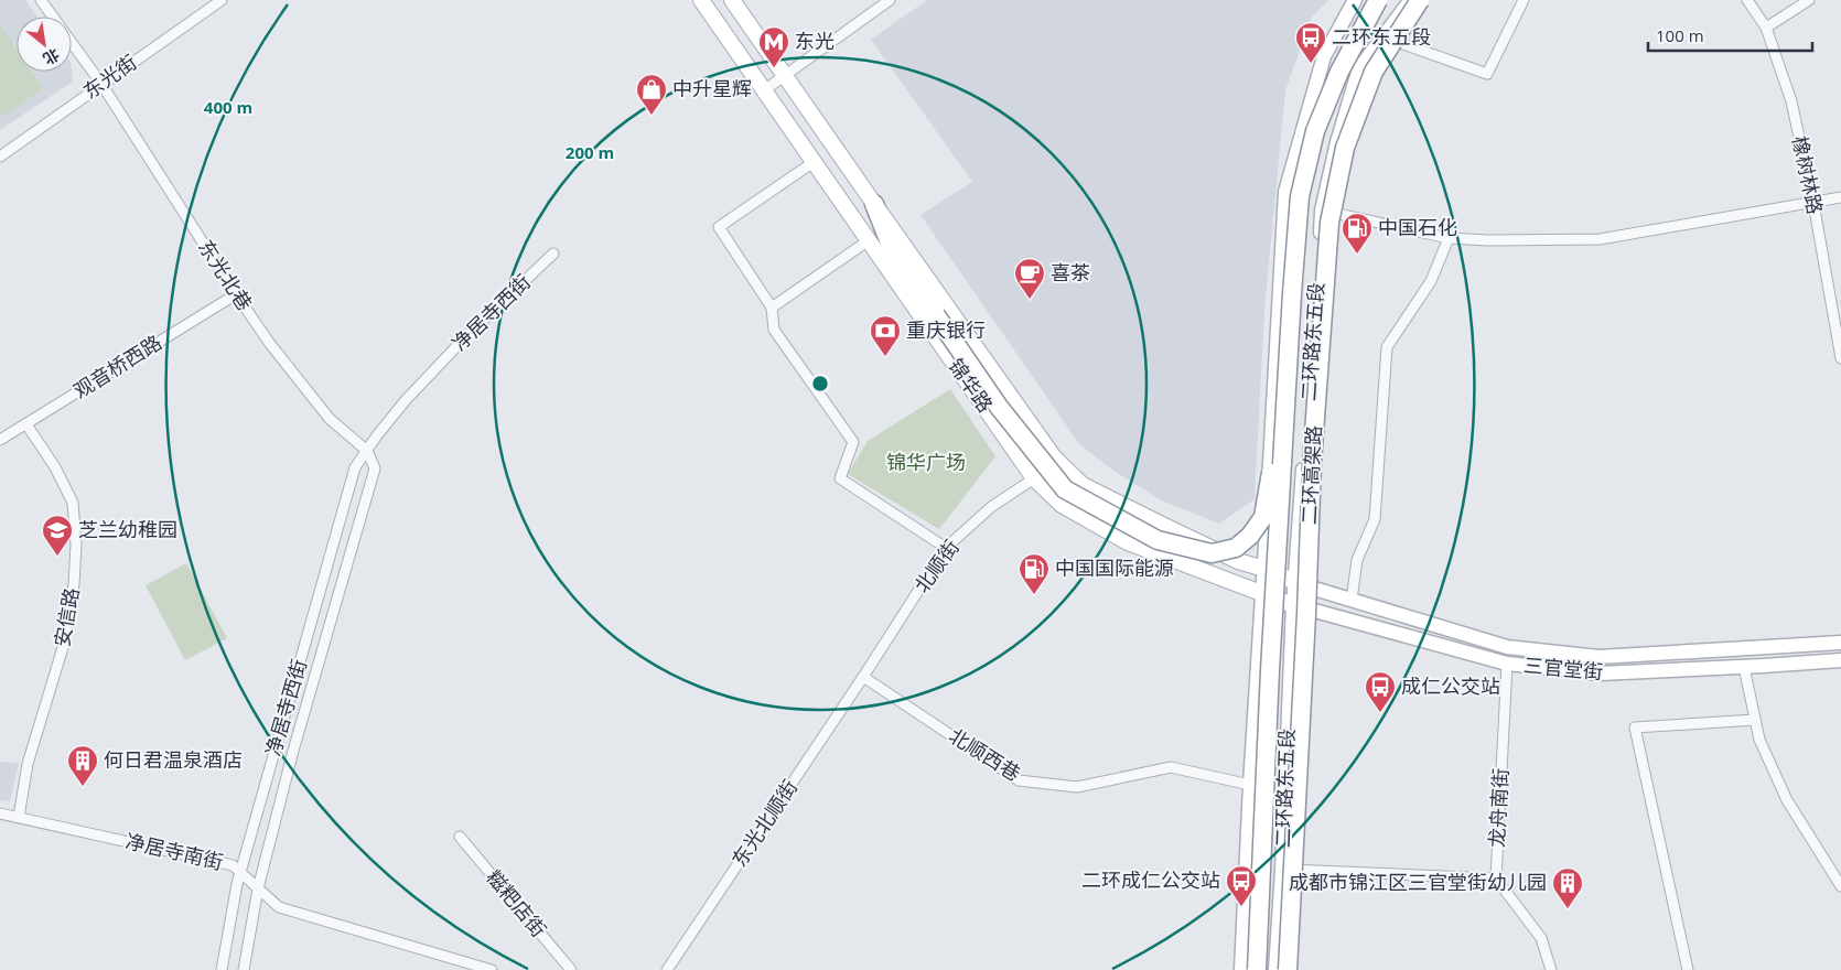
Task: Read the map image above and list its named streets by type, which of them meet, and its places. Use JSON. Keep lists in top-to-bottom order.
{
  "streets": {
    "highway": ["二环高架路"],
    "main road": ["二环路东五段", "锦华路", "三官堂街"],
    "street": [
      "东光街",
      "橡树林路",
      "东光北巷",
      "净居寺西街",
      "观音桥西路",
      "北顺街",
      "安信路",
      "北顺西巷",
      "龙舟南街",
      "东光北顺街",
      "净居寺南街",
      "糍粑店街"
    ]
  },
  "crossings": [
    ["东光街", "东光北巷"],
    ["东光北巷", "净居寺西街"],
    ["东光北巷", "观音桥西路"],
    ["净居寺西街", "净居寺南街"],
    ["二环路东五段", "锦华路"],
    ["二环路东五段", "三官堂街"],
    ["二环路东五段", "北顺西巷"],
    ["观音桥西路", "安信路"],
    ["锦华路", "北顺街"],
    ["锦华路", "三官堂街"],
    ["北顺街", "北顺西巷"],
    ["北顺街", "东光北顺街"],
    ["安信路", "净居寺南街"],
    ["三官堂街", "龙舟南街"],
    ["北顺西巷", "东光北顺街"]
  ],
  "parks": ["锦华广场"],
  "places": {
    "bus stop": ["二环东五段", "成仁公交站", "二环成仁公交站"],
    "metro station": ["东光"],
    "shop": ["中升星辉"],
    "fuel station": ["中国石化", "中国国际能源"],
    "cafe": ["喜茶"],
    "bank": ["重庆银行"],
    "school or university": ["芝兰幼稚园"],
    "building": ["何日君温泉酒店", "成都市锦江区三官堂街幼儿园"]
  },
  "scale_bar": "100 m",
  "north": "bottom right",
  "rings": ["400 m", "200 m"]
}
